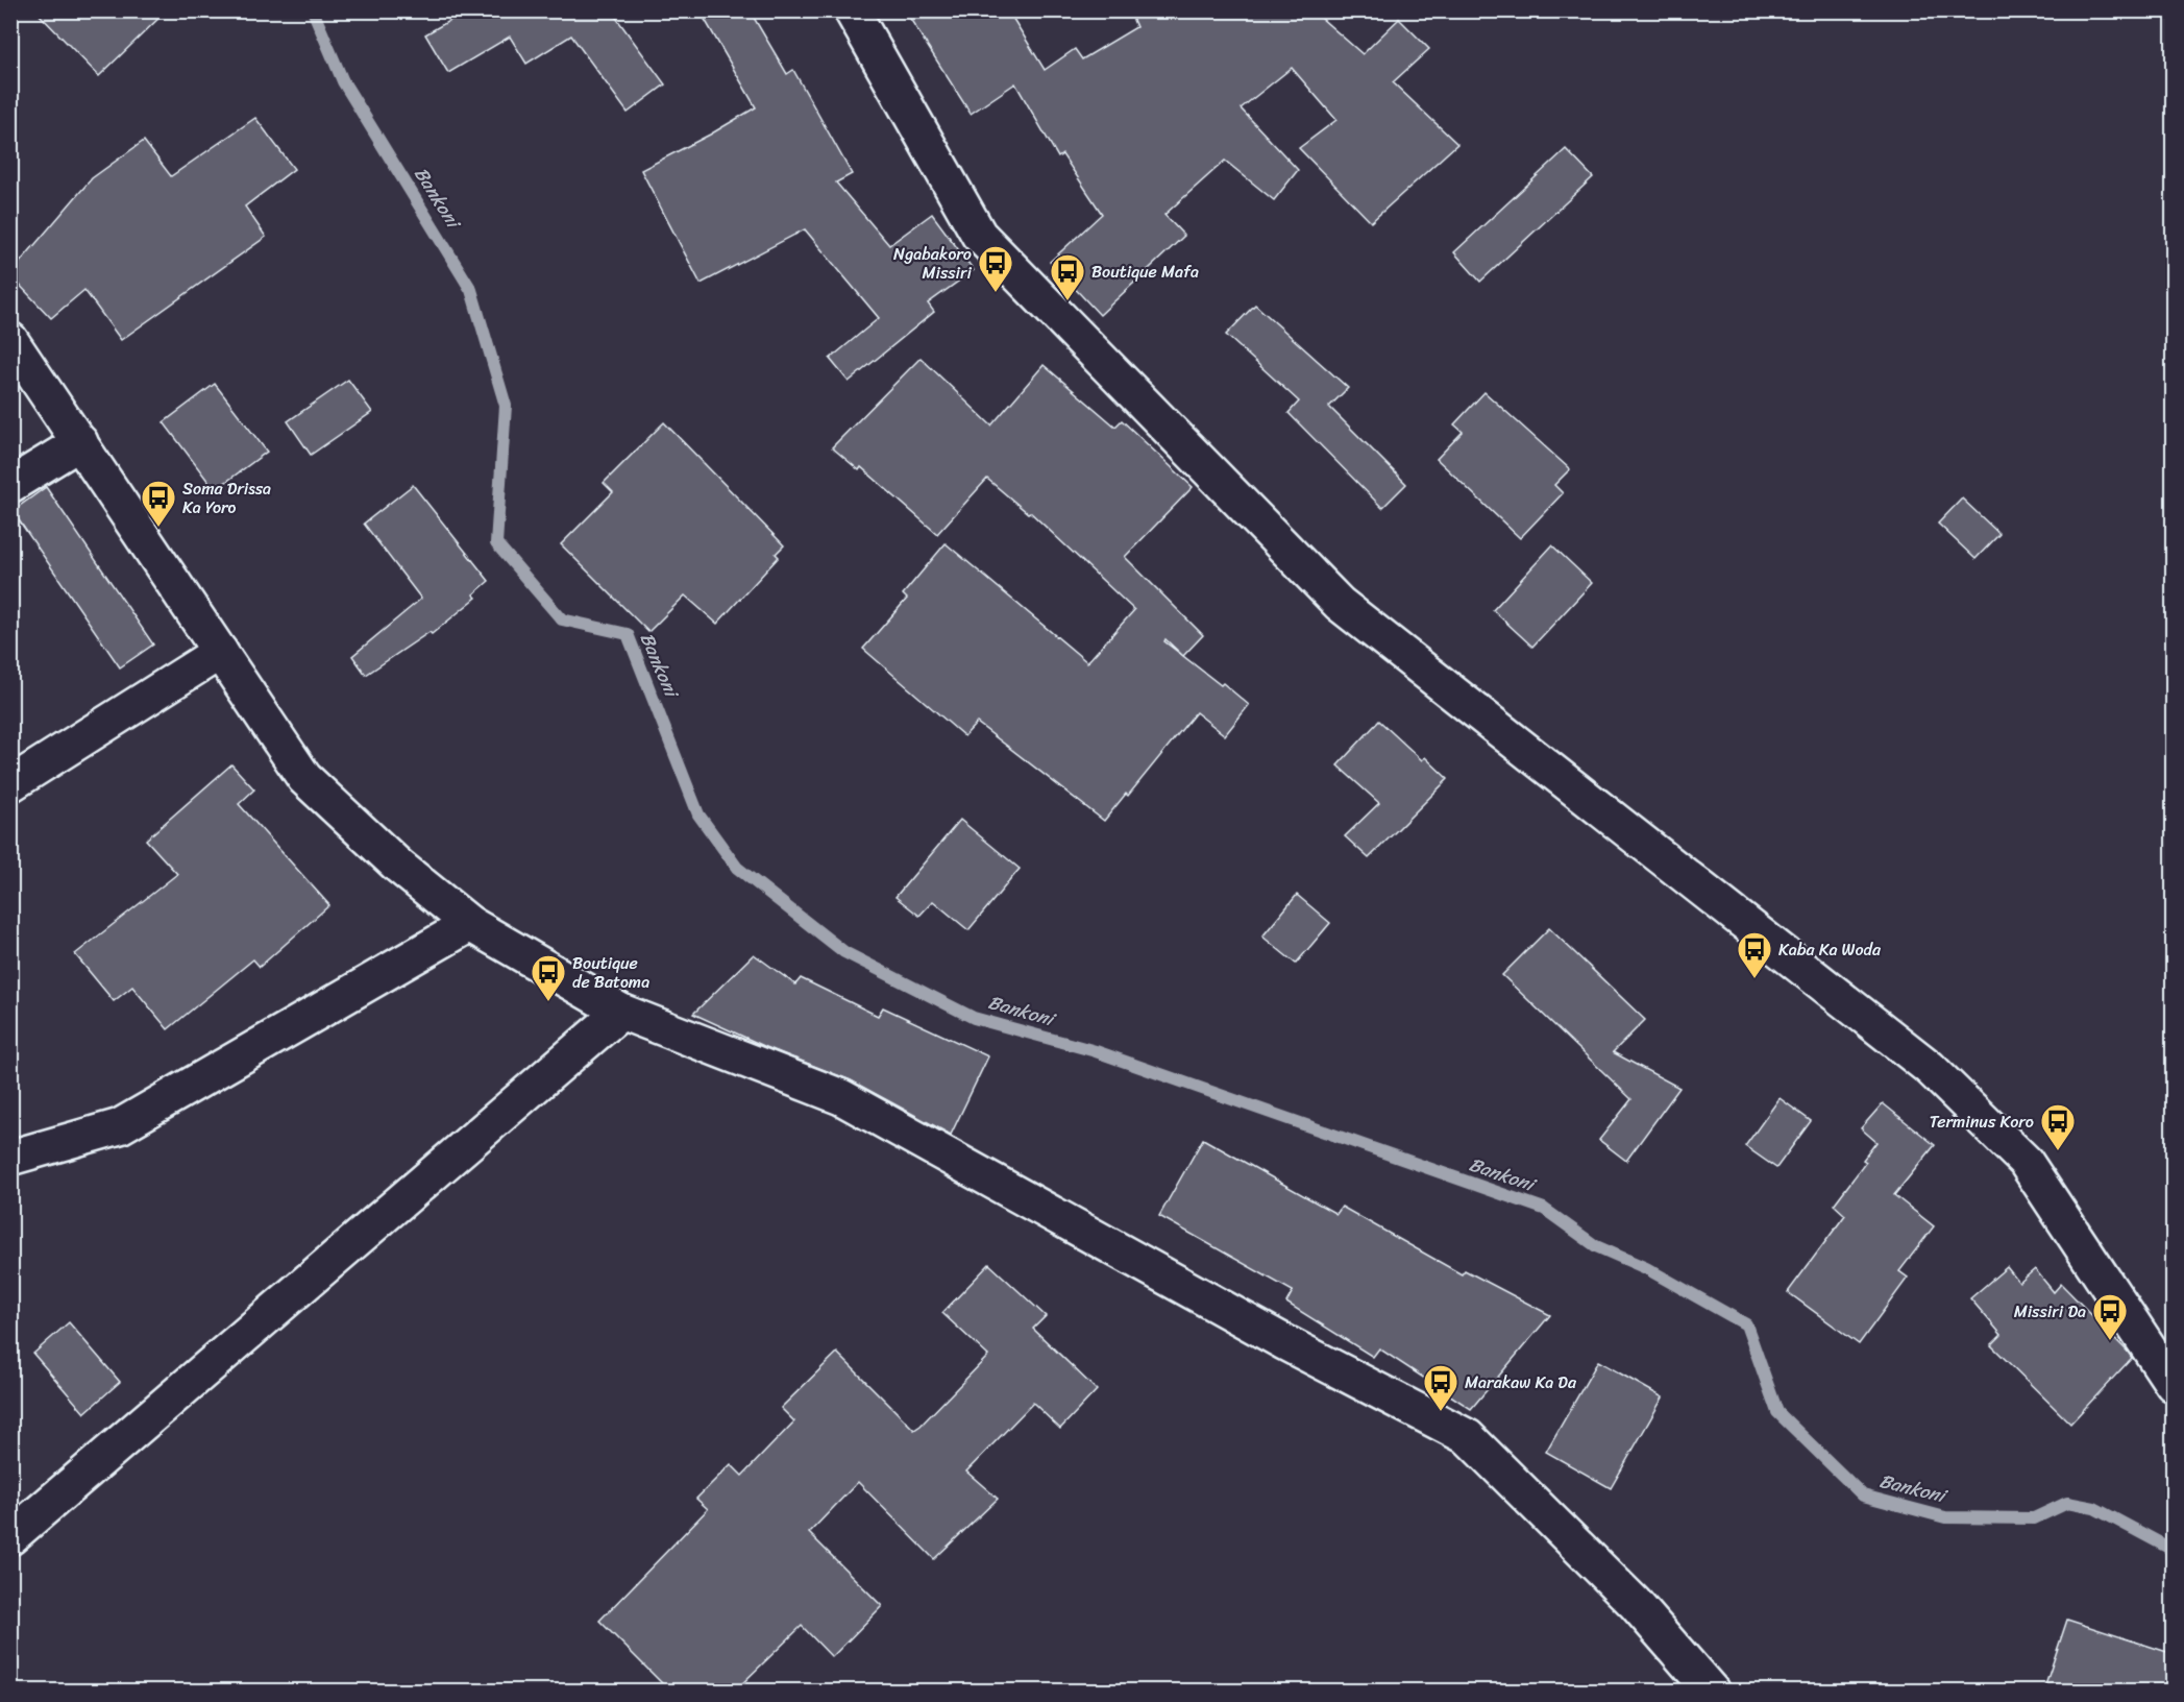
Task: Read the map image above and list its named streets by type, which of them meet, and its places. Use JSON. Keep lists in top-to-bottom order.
{
  "water": ["Bankoni"],
  "places": {
    "bus stop": [
      "Ngabakoro Missiri",
      "Boutique Mafa",
      "Soma Drissa Ka Yoro",
      "Kaba Ka Woda",
      "Boutique de Batoma",
      "Terminus Koro",
      "Missiri Da",
      "Marakaw Ka Da"
    ]
  }
}
